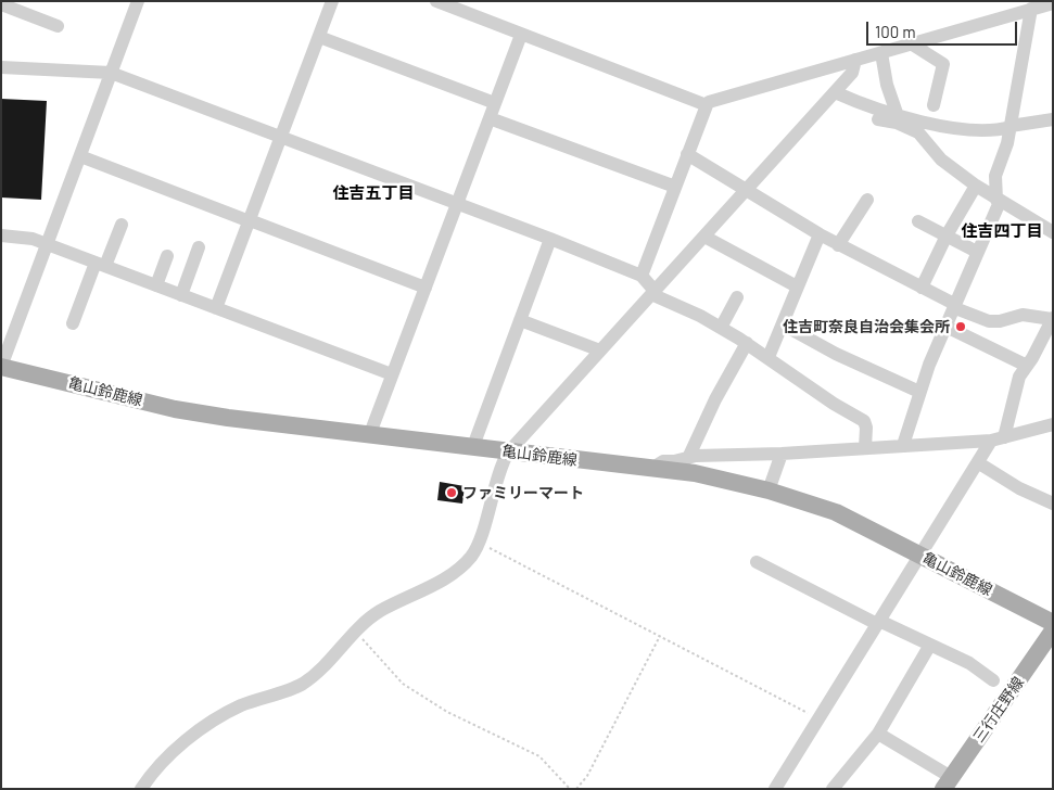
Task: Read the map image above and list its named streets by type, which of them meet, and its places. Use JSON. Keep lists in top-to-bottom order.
{
  "streets": {
    "main road": ["亀山鈴鹿線", "三行庄野線"]
  },
  "districts": ["住吉五丁目", "住吉四丁目"],
  "places": ["住吉町奈良自治会集会所", "ファミリーマート"],
  "scale_bar": "100 m"
}
